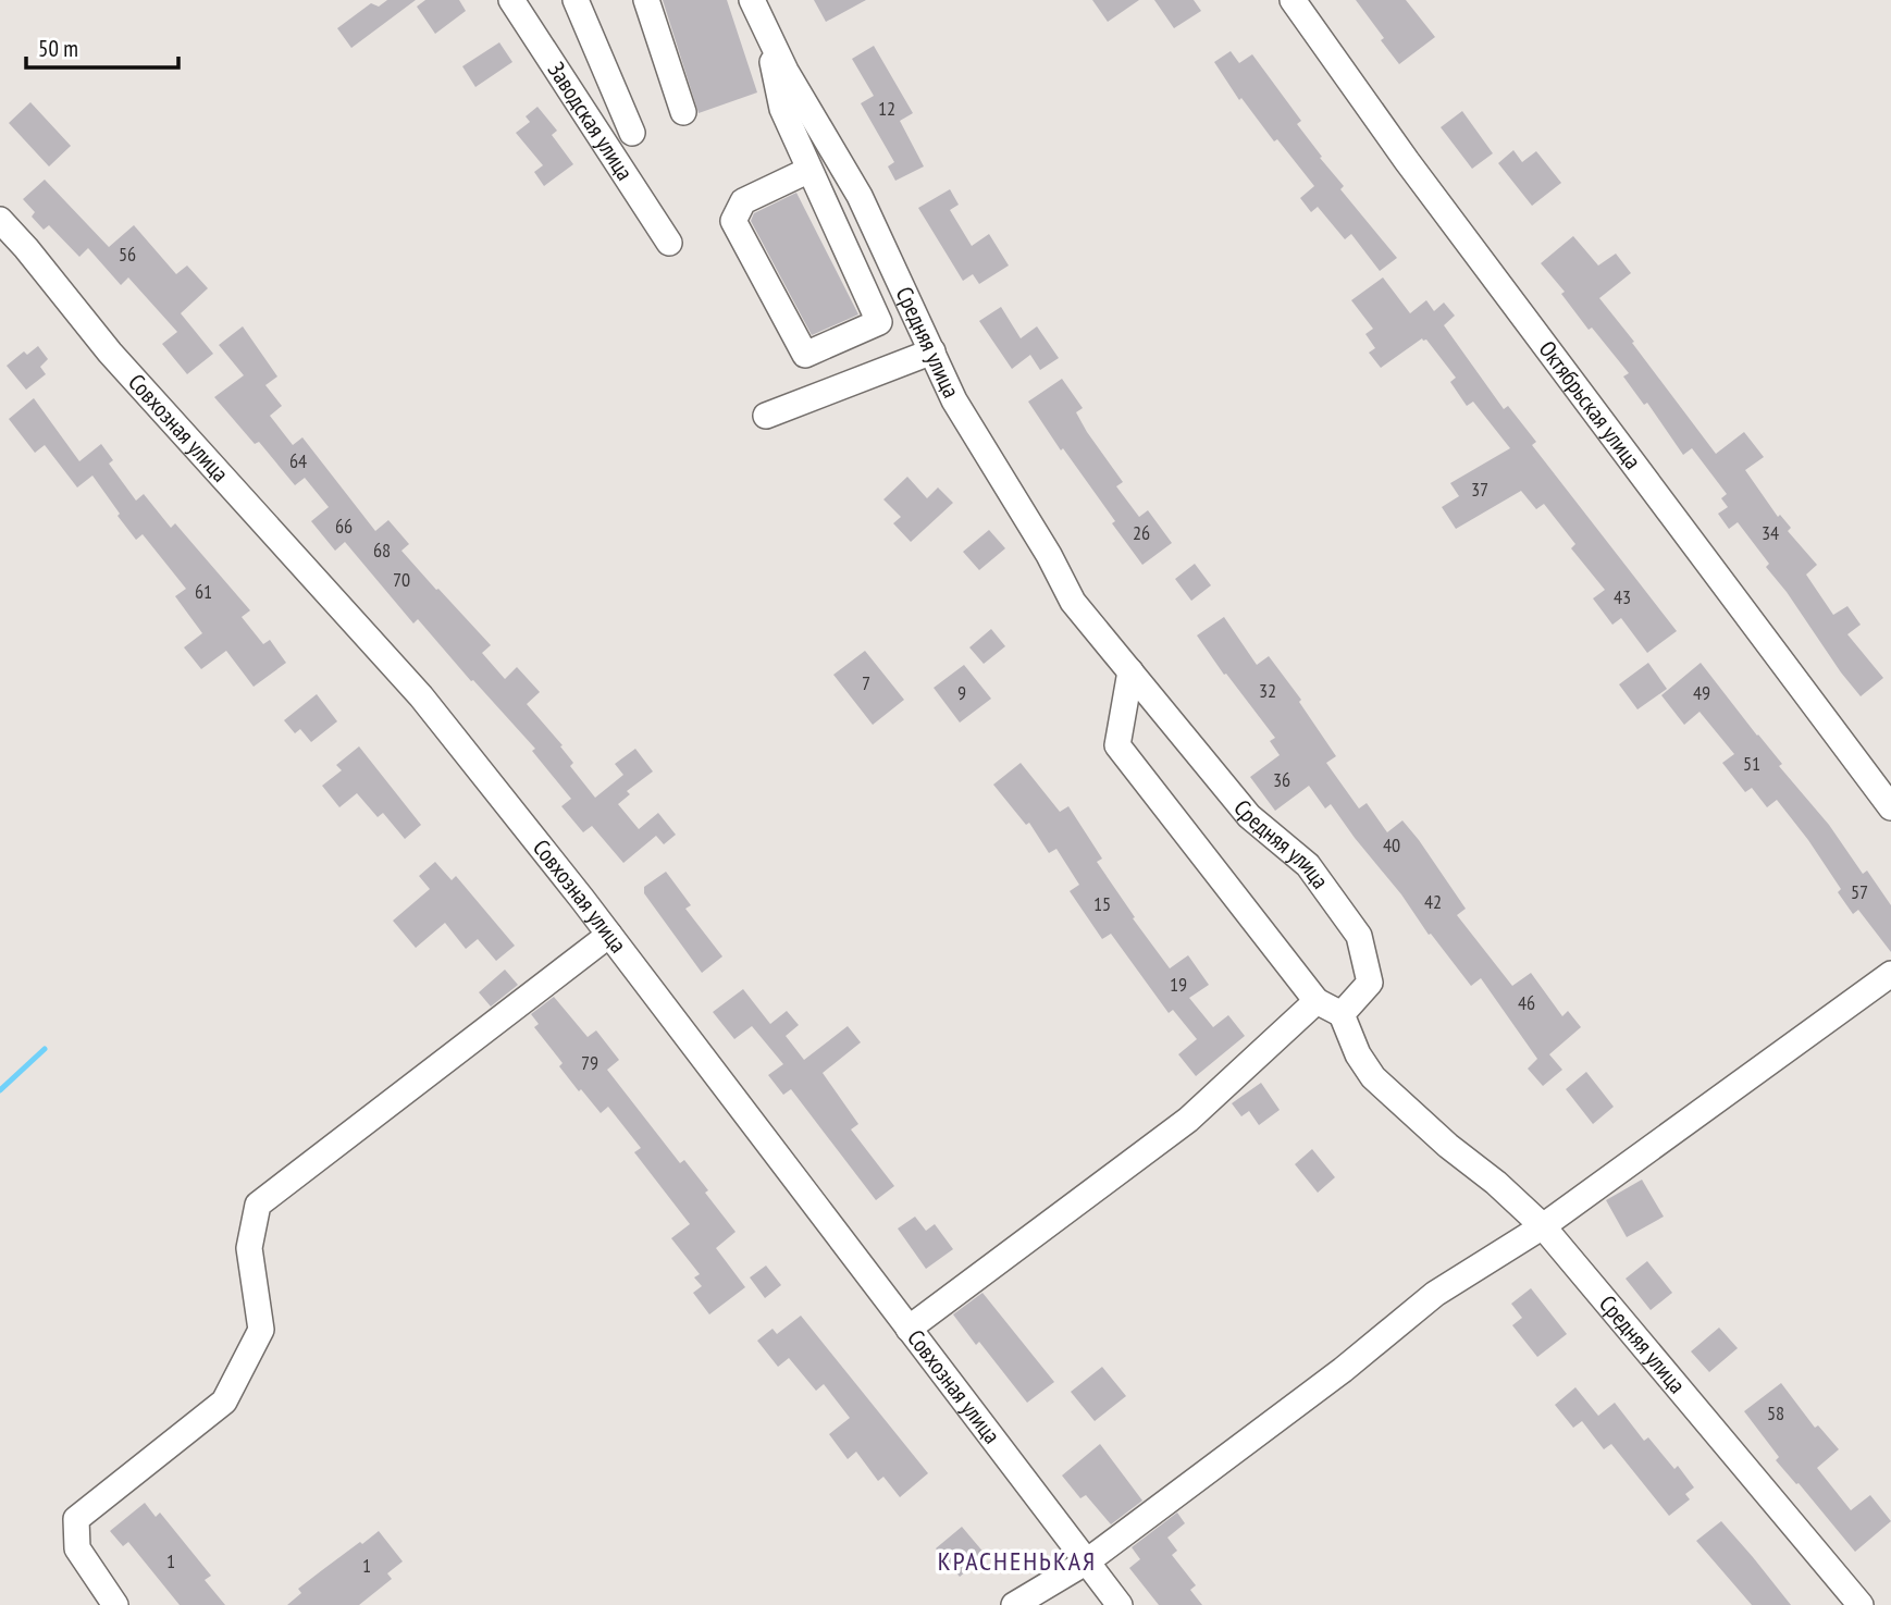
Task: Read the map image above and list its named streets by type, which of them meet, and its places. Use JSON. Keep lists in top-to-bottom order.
{
  "streets": {
    "street": [
      "Заводская улица",
      "Средняя улица",
      "Октябрьская улица",
      "Совхозная улица"
    ]
  },
  "districts": ["КРАСНЕНЬКАЯ"],
  "house_numbers": [
    "12",
    "56",
    "64",
    "37",
    "66",
    "26",
    "34",
    "68",
    "70",
    "61",
    "43",
    "7",
    "32",
    "9",
    "49",
    "51",
    "36",
    "40",
    "57",
    "42",
    "15",
    "19",
    "46",
    "79",
    "58",
    "1",
    "1"
  ],
  "scale_bar": "50 m"
}
